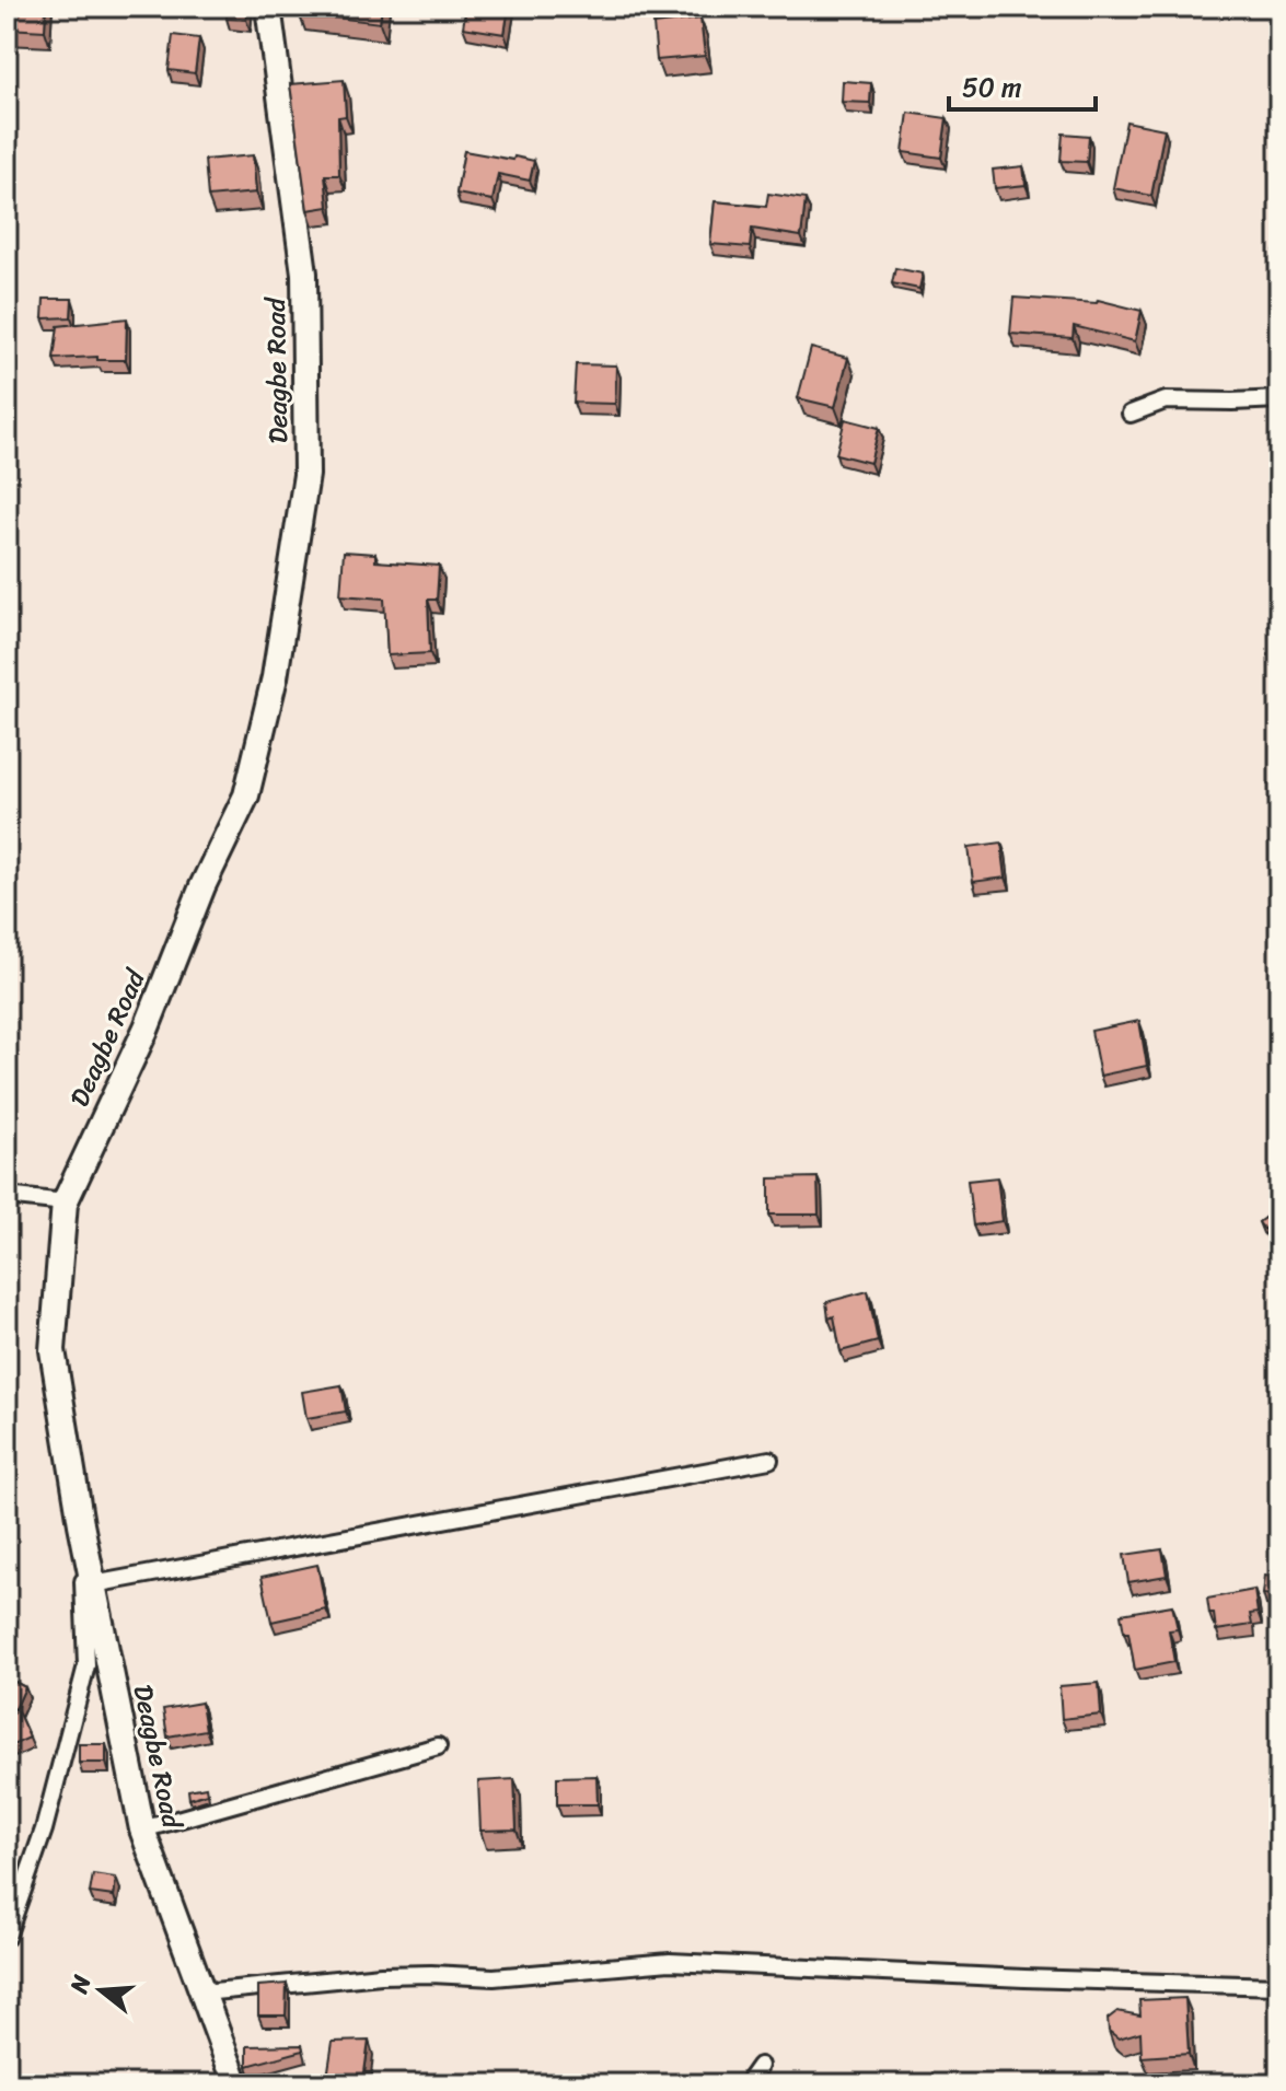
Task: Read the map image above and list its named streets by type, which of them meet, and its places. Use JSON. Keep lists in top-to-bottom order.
{
  "streets": {
    "street": ["Deagbe Road"]
  },
  "scale_bar": "50 m",
  "north": "left"
}
